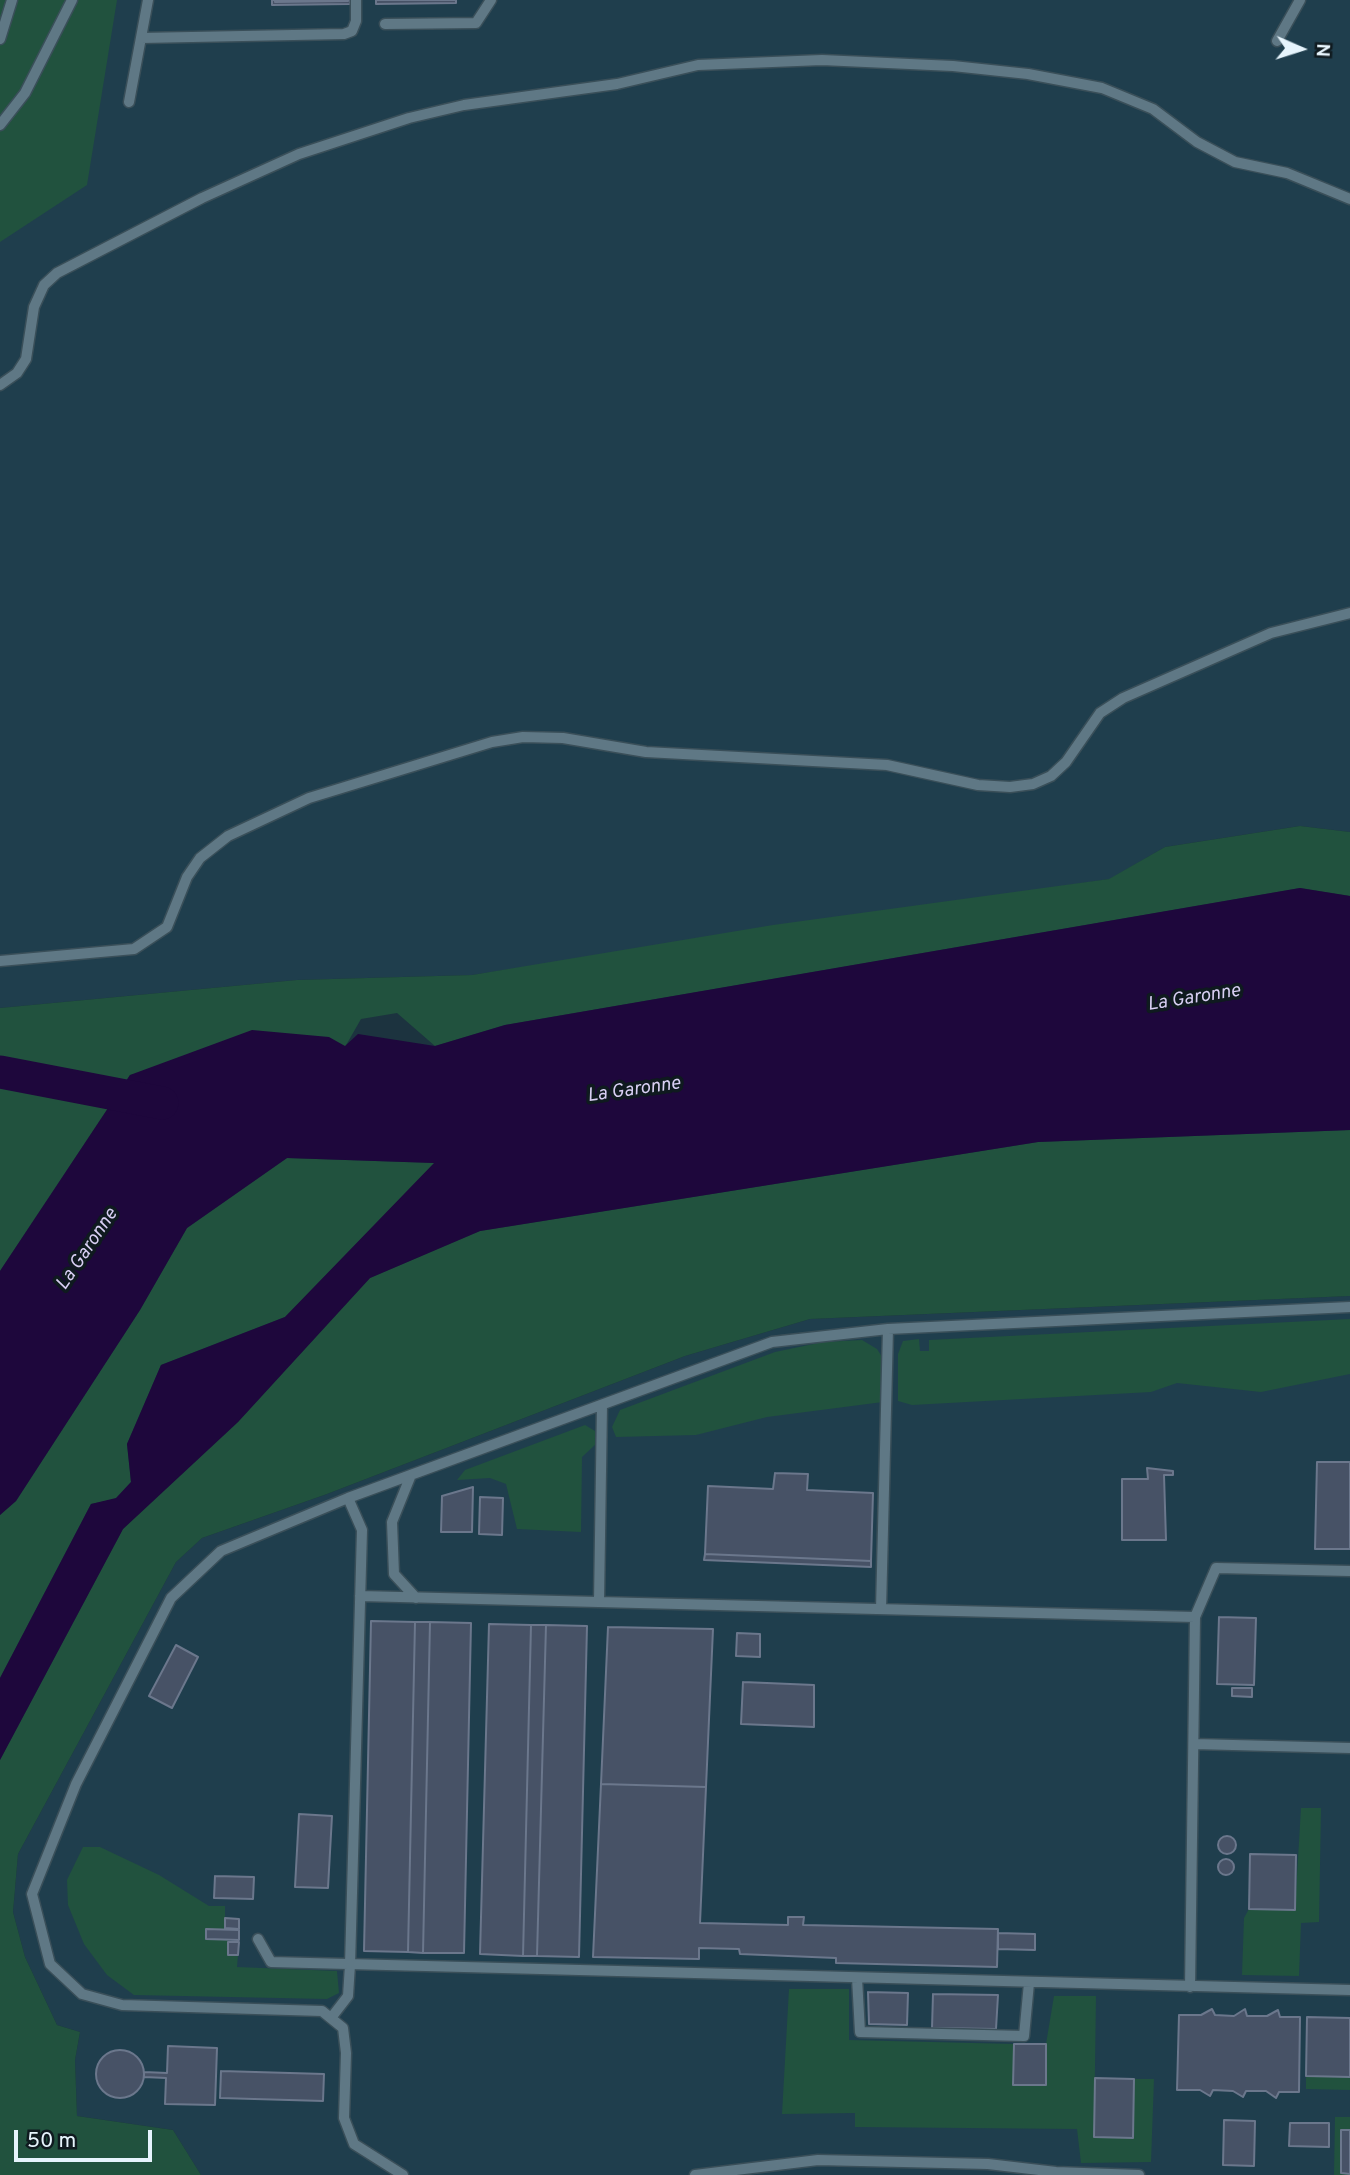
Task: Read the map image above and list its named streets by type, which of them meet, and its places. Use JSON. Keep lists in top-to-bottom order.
{
  "water": ["La Garonne"],
  "scale_bar": "50 m",
  "north": "right"
}
